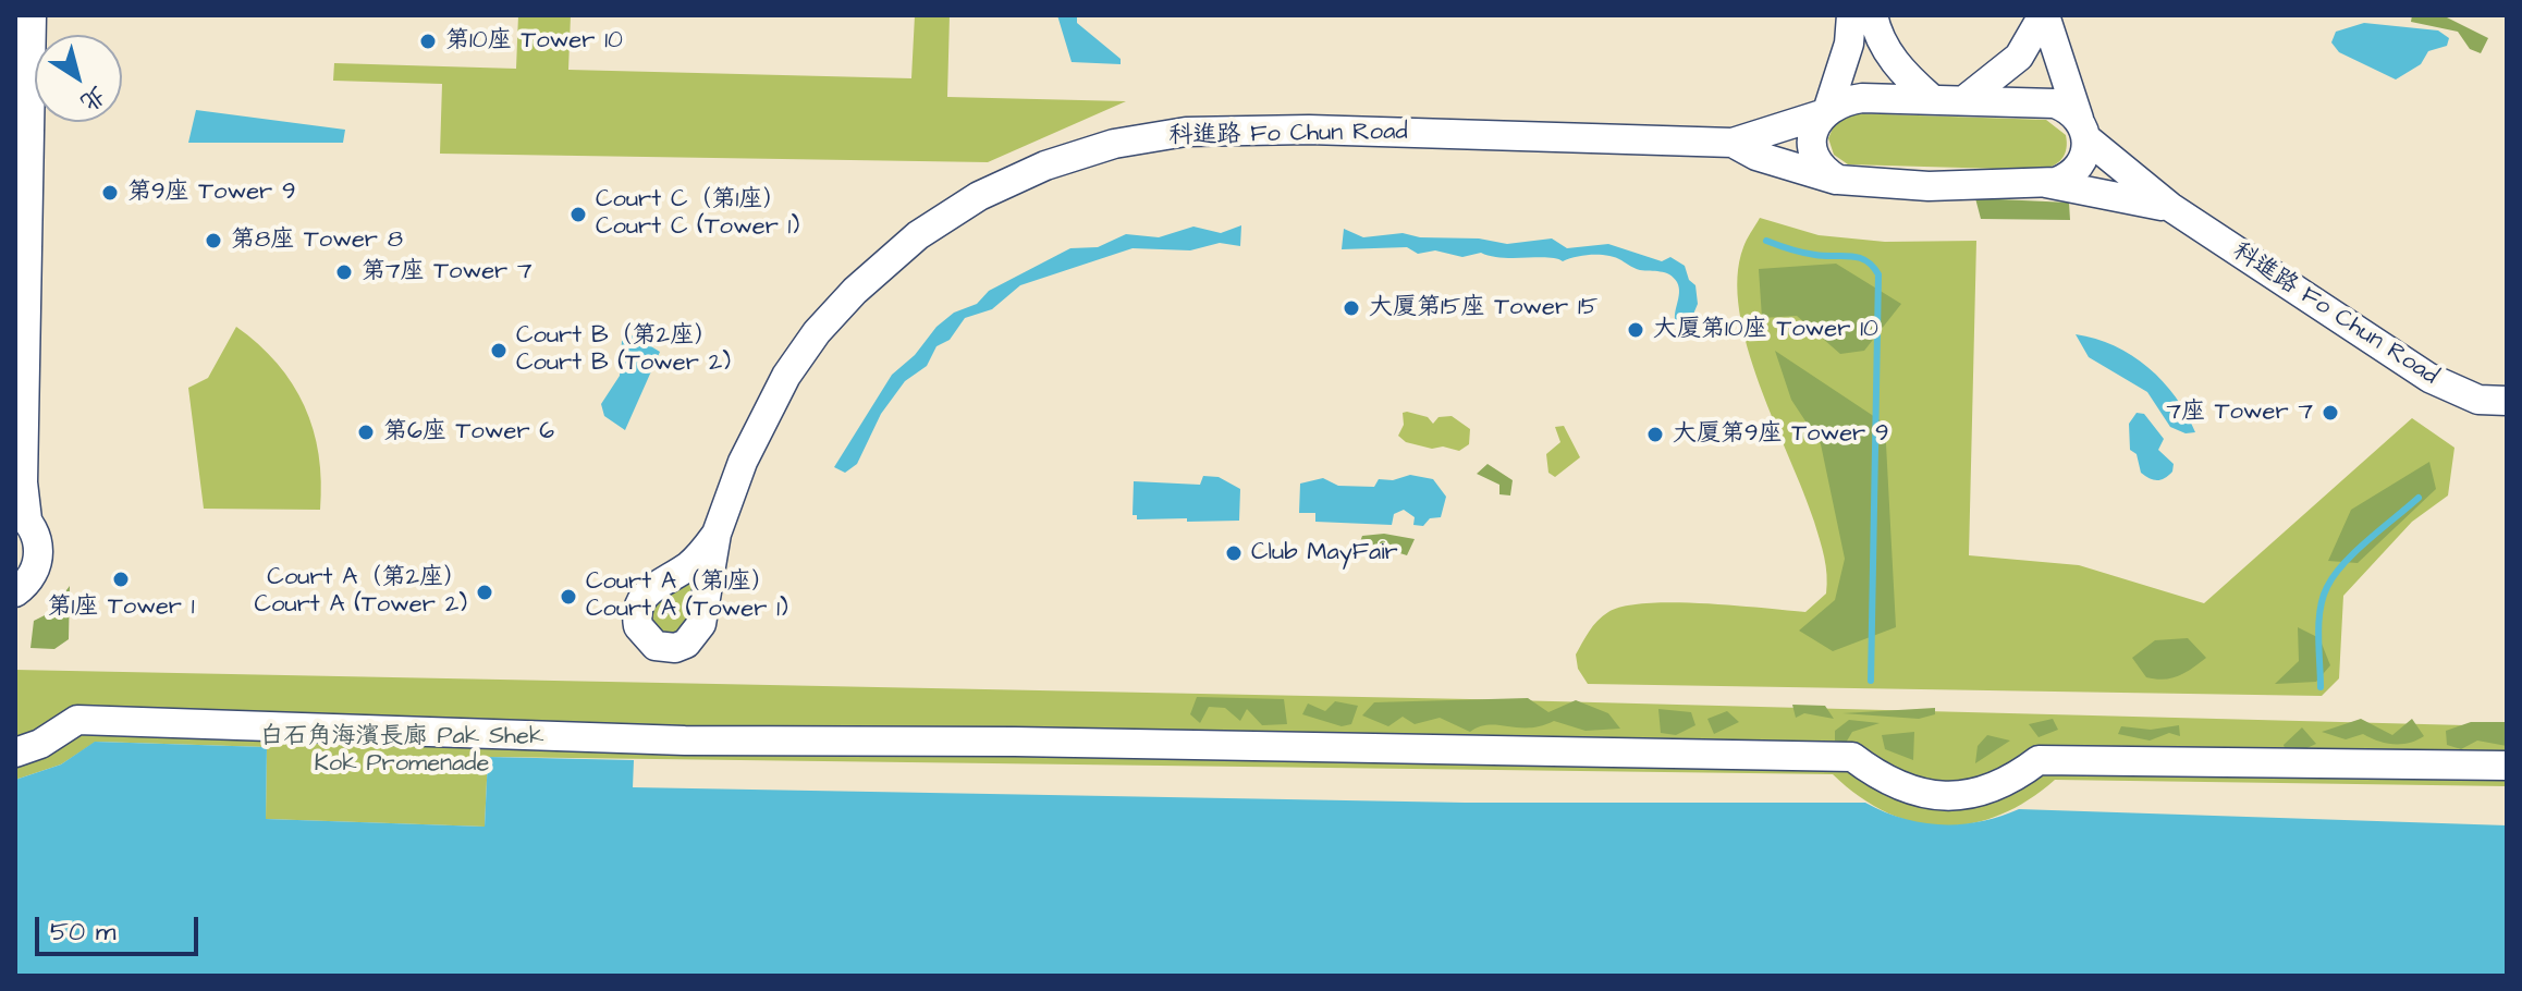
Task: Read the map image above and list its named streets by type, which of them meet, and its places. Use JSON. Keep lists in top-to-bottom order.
{
  "streets": {
    "street": ["科進路 Fo Chun Road"]
  },
  "parks": ["白石角海濱長廊 Pak Shek Kok Promenade"],
  "places": [
    "第10座 Tower 10",
    "第9座 Tower 9",
    "Court C（第1座） Court C (Tower 1)",
    "第8座 Tower 8",
    "第7座 Tower 7",
    "大厦第15座 Tower 15",
    "大厦第10座 Tower 10",
    "Court B（第2座） Court B (Tower 2)",
    "7座 Tower 7",
    "第6座 Tower 6",
    "大厦第9座 Tower 9",
    "Club MayFair",
    "第1座 Tower 1",
    "Court A（第2座） Court A (Tower 2)",
    "Court A（第1座） Court A (Tower 1)"
  ],
  "scale_bar": "50 m",
  "north": "bottom right"
}
